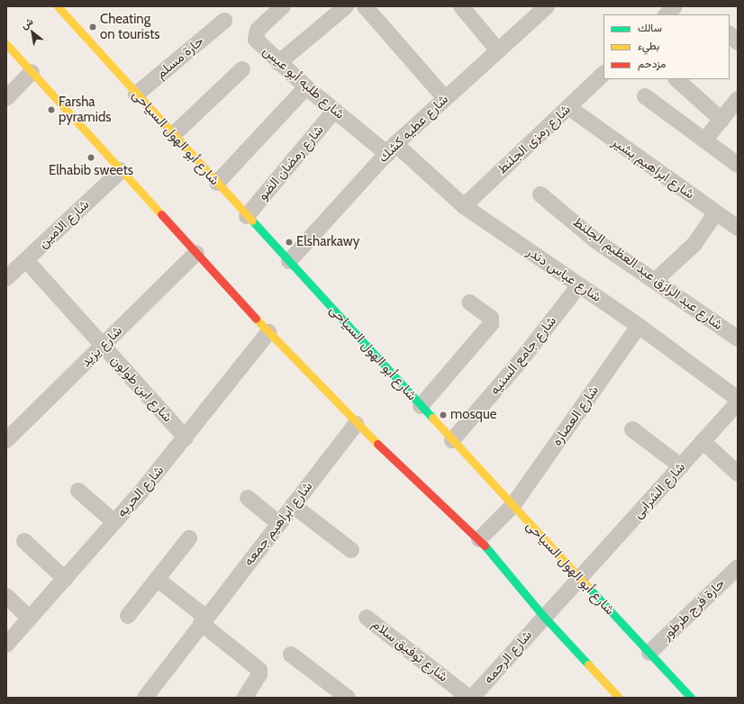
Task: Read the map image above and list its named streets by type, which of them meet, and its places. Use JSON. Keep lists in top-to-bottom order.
{
  "streets": {
    "main road": ["شارع أبو الهول السياحى"],
    "street": [
      "حارة مسلم",
      "شارع طلبه أبو عيس",
      "شارع عطيه كشك",
      "شارع رمزى الجلنط",
      "شارع رمضان الضو",
      "شارع ابراهيم بشير",
      "شارع الامين",
      "شارع عبد الرازق عبد العظيم الجلنط",
      "شارع عباس دندر",
      "شارع يزيد",
      "شارع جامع السنيه",
      "شارع ابن طولون",
      "شارع العصاره",
      "شارع الشرابى",
      "شارع الحريه",
      "شارع ابراهيم جمعه",
      "حارة فرج طرطور",
      "شارع توفيق سلام",
      "شارع الرحمه"
    ]
  },
  "crossings": [
    ["حارة مسلم", "شارع أبو الهول السياحى"],
    ["شارع طلبه أبو عيس", "شارع عطيه كشك"],
    ["شارع طلبه أبو عيس", "شارع رمضان الضو"],
    ["شارع طلبه أبو عيس", "شارع عباس دندر"],
    ["شارع عطيه كشك", "شارع أبو الهول السياحى"],
    ["شارع عطيه كشك", "شارع عباس دندر"],
    ["شارع أبو الهول السياحى", "شارع رمضان الضو"],
    ["شارع أبو الهول السياحى", "شارع جامع السنيه"],
    ["شارع أبو الهول السياحى", "شارع العصاره"],
    ["شارع أبو الهول السياحى", "شارع الشرابى"],
    ["شارع أبو الهول السياحى", "حارة فرج طرطور"],
    ["شارع رمزى الجلنط", "شارع ابراهيم بشير"],
    ["شارع رمزى الجلنط", "شارع عباس دندر"],
    ["شارع الامين", "شارع ابن طولون"],
    ["شارع عباس دندر", "شارع جامع السنيه"],
    ["شارع عباس دندر", "شارع العصاره"],
    ["شارع يزيد", "شارع ابن طولون"],
    ["شارع ابن طولون", "شارع الحريه"],
    ["شارع الشرابى", "شارع الرحمه"]
  ],
  "places": [
    "Cheating on tourists",
    "Farsha pyramids",
    "Elhabib sweets",
    "Elsharkawy",
    "mosque"
  ],
  "legend": ["سالك", "بطيء", "مزدحم"],
  "north": "top left"
}
